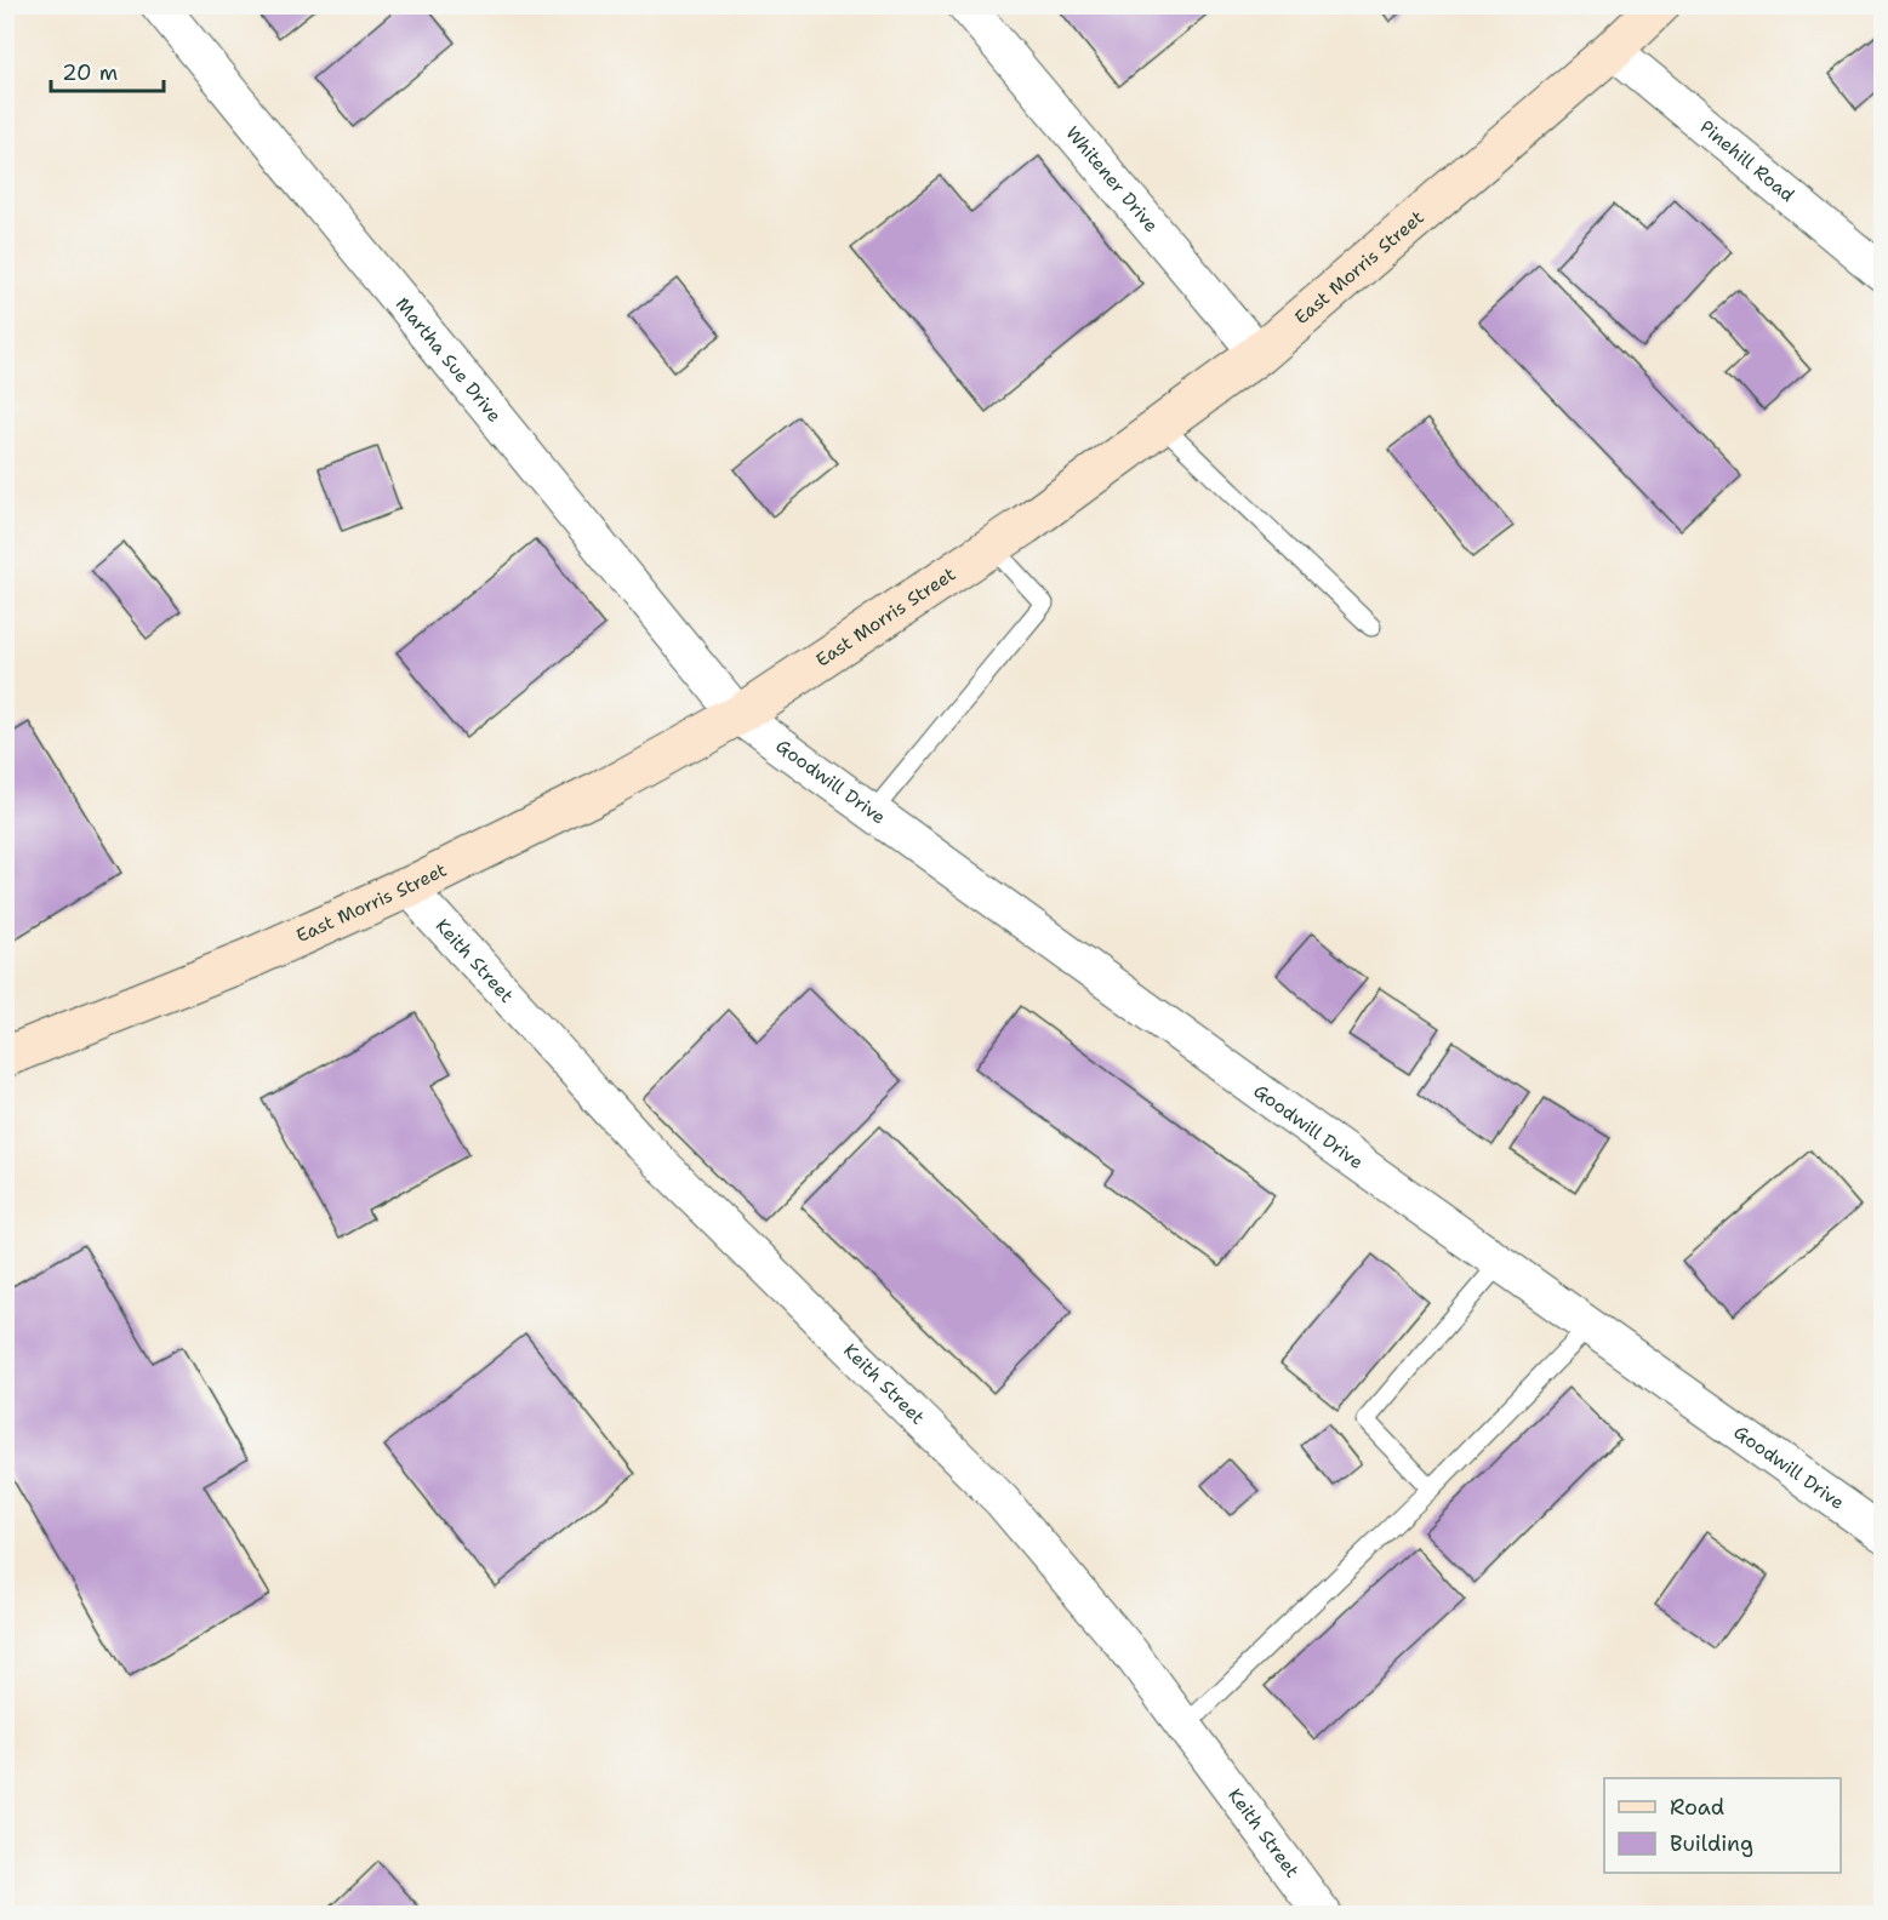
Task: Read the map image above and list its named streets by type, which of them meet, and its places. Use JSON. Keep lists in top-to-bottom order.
{
  "streets": {
    "main road": ["East Morris Street"],
    "street": [
      "Pinehill Road",
      "Whitener Drive",
      "Martha Sue Drive",
      "Goodwill Drive",
      "Keith Street"
    ]
  },
  "crossings": [
    ["Pinehill Road", "East Morris Street"],
    ["Whitener Drive", "East Morris Street"],
    ["East Morris Street", "Martha Sue Drive"],
    ["East Morris Street", "Goodwill Drive"],
    ["East Morris Street", "Keith Street"],
    ["Martha Sue Drive", "Goodwill Drive"]
  ],
  "legend": ["Road", "Building"],
  "scale_bar": "20 m"
}
